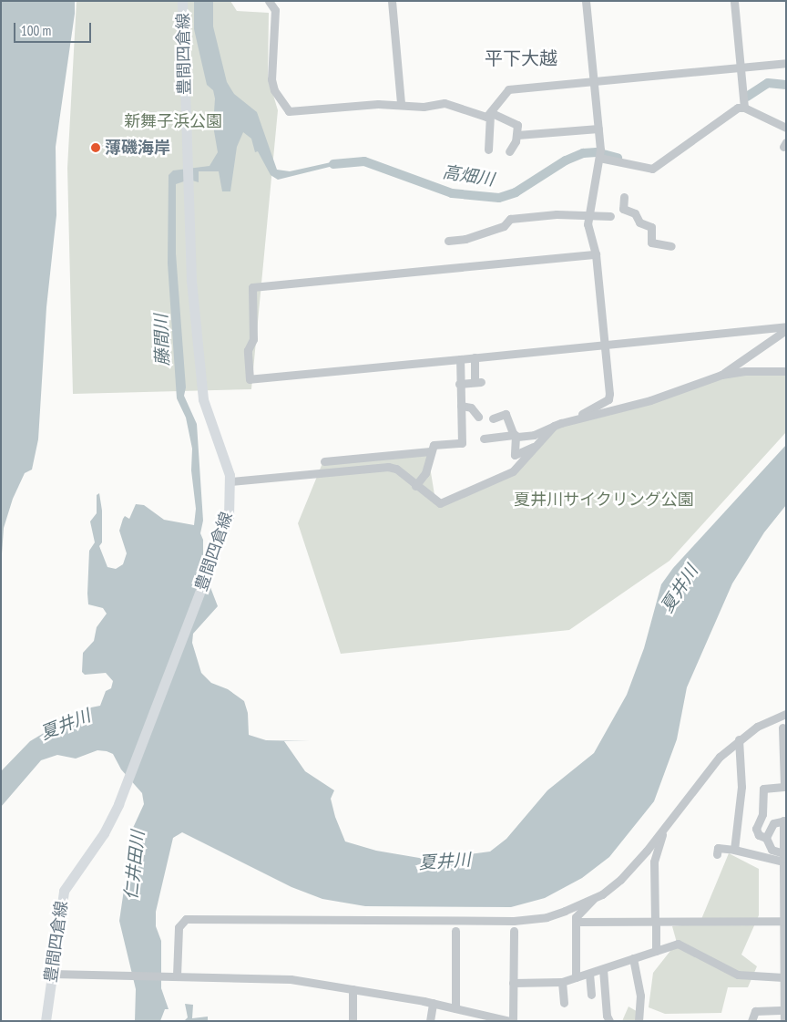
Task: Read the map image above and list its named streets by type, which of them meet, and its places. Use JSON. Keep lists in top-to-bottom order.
{
  "streets": {
    "main road": ["豊間四倉線"]
  },
  "districts": ["平下大越"],
  "water": [
    "高畑川",
    "藤間川",
    "夏井川",
    "仁井田川"
  ],
  "parks": ["新舞子浜公園", "夏井川サイクリング公園"],
  "places": ["薄磯海岸"],
  "scale_bar": "100 m"
}
